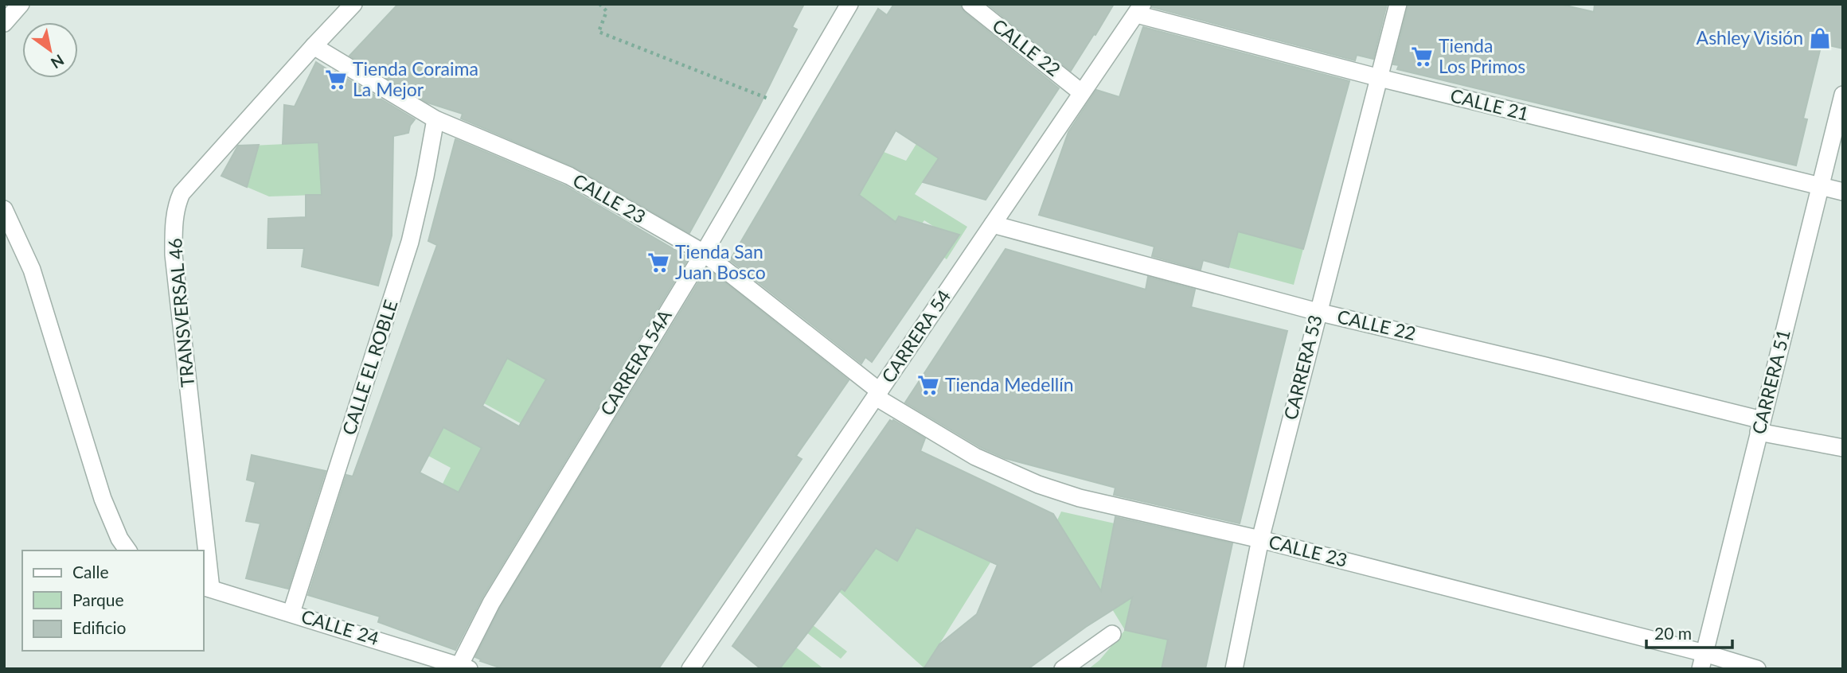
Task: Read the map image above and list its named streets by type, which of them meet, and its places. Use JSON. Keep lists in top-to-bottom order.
{
  "streets": {
    "street": [
      "CALLE 22",
      "CALLE 21",
      "CALLE 23",
      "TRANSVERSAL 46",
      "CARRERA 54",
      "CARRERA 54A",
      "CALLE EL ROBLE",
      "CARRERA 53",
      "CARRERA 51",
      "CALLE 24"
    ]
  },
  "crossings": [
    ["CALLE 22", "CARRERA 54"],
    ["CALLE 22", "CARRERA 53"],
    ["CALLE 22", "CARRERA 51"],
    ["CALLE 21", "CARRERA 54"],
    ["CALLE 21", "CARRERA 53"],
    ["CALLE 21", "CARRERA 51"],
    ["CALLE 23", "TRANSVERSAL 46"],
    ["CALLE 23", "CARRERA 54"],
    ["CALLE 23", "CARRERA 54A"],
    ["CALLE 23", "CALLE EL ROBLE"],
    ["CALLE 23", "CARRERA 53"],
    ["CALLE 23", "CARRERA 51"],
    ["TRANSVERSAL 46", "CALLE 24"],
    ["CARRERA 54A", "CALLE 24"],
    ["CALLE EL ROBLE", "CALLE 24"]
  ],
  "places": {
    "shop": ["Ashley Visión"],
    "supermarket": [
      "Tienda Los Primos",
      "Tienda Coraima La Mejor",
      "Tienda San Juan Bosco",
      "Tienda Medellín"
    ]
  },
  "legend": ["Calle", "Parque", "Edificio"],
  "scale_bar": "20 m",
  "north": "bottom right"
}
